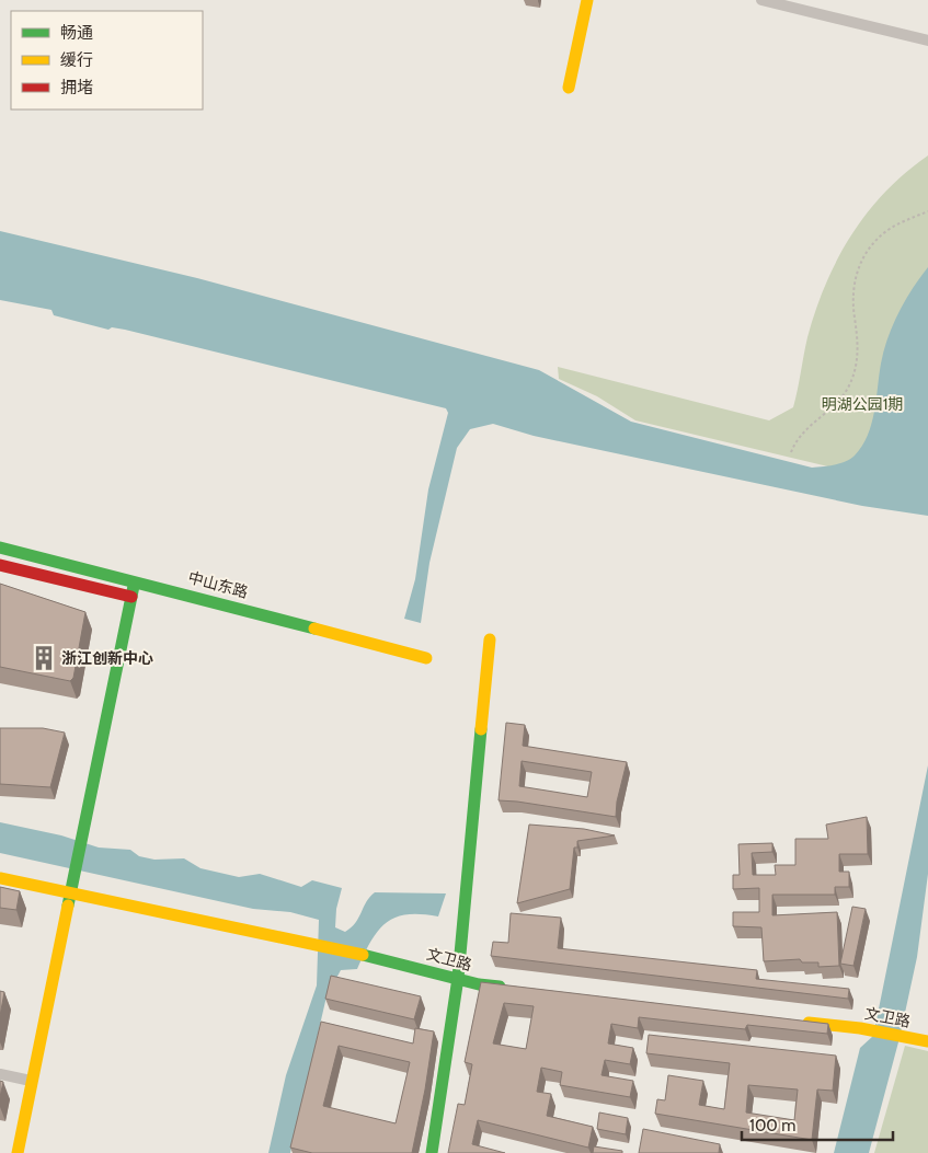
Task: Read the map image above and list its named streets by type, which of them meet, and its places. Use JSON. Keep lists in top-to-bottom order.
{
  "streets": {
    "street": ["中山东路", "文卫路"]
  },
  "parks": ["明湖公园1期"],
  "places": {
    "building": ["浙江创新中心"]
  },
  "legend": ["畅通", "缓行", "拥堵"],
  "scale_bar": "100 m"
}
